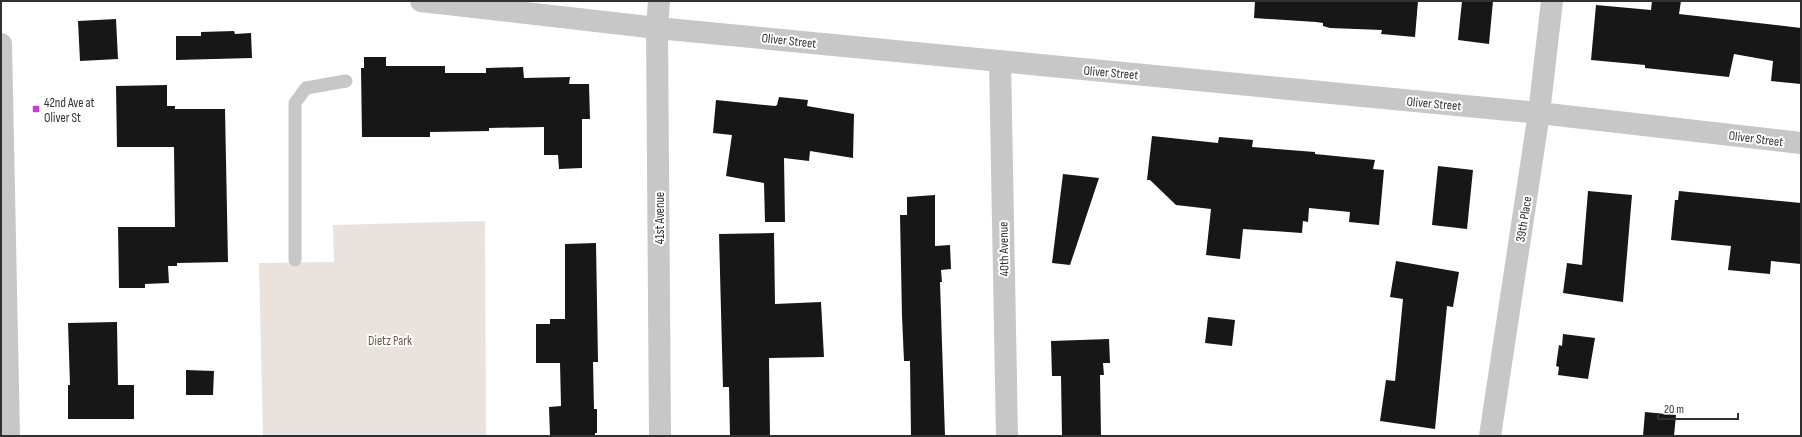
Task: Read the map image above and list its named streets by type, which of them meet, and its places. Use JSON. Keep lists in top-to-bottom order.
{
  "streets": {
    "street": [
      "Oliver Street",
      "41st Avenue",
      "39th Place",
      "40th Avenue"
    ]
  },
  "crossings": [
    ["Oliver Street", "41st Avenue"],
    ["Oliver Street", "39th Place"],
    ["Oliver Street", "40th Avenue"]
  ],
  "parks": ["Dietz Park"],
  "places": {
    "transit": ["42nd Ave at Oliver St"]
  },
  "scale_bar": "20 m"
}
